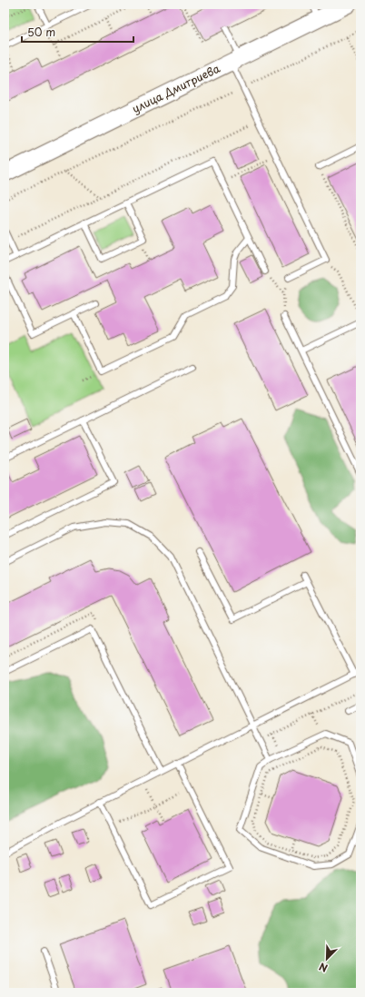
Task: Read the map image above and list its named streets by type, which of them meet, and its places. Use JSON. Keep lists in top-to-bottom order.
{
  "streets": {
    "main road": ["улица Дмитриева"]
  },
  "scale_bar": "50 m",
  "north": "bottom left"
}
